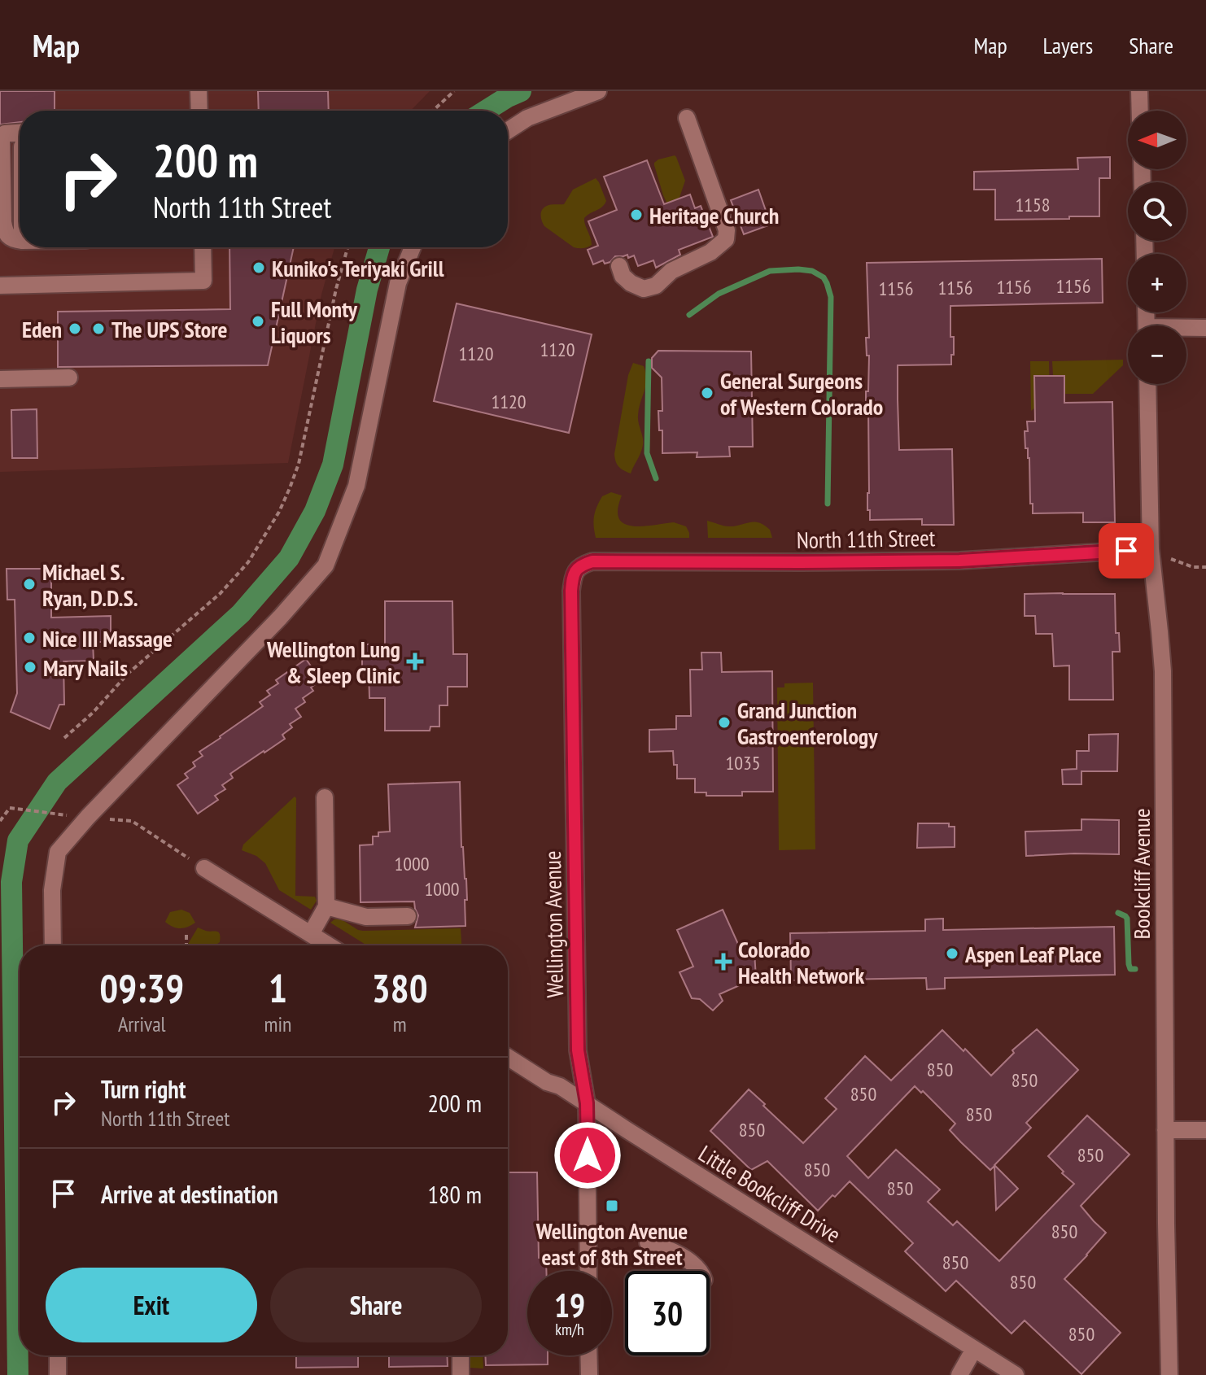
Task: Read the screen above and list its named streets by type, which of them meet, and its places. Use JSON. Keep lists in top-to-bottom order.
{
  "streets": {
    "street": [
      "North 11th Street",
      "Bookcliff Avenue",
      "Wellington Avenue",
      "Little Bookcliff Drive"
    ]
  },
  "crossings": [
    ["North 11th Street", "Bookcliff Avenue"],
    ["North 11th Street", "Wellington Avenue"],
    ["Wellington Avenue", "Little Bookcliff Drive"]
  ],
  "places": {
    "other": [
      "Heritage Church",
      "Kuniko's Teriyaki Grill",
      "Full Monty Liquors",
      "Eden",
      "The UPS Store",
      "General Surgeons of Western Colorado",
      "Michael S. Ryan, D.D.S.",
      "Nice III Massage",
      "Mary Nails",
      "Grand Junction Gastroenterology",
      "Aspen Leaf Place"
    ],
    "health": ["Wellington Lung & Sleep Clinic", "Colorado Health Network"],
    "transit": ["Wellington Avenue east of 8th Street"]
  },
  "house_numbers": [
    "1158",
    "1156",
    "1156",
    "1156",
    "1156",
    "1120",
    "1120",
    "1120",
    "1035",
    "1000",
    "1000",
    "850",
    "850",
    "850",
    "850",
    "850",
    "850",
    "850",
    "850",
    "850",
    "850",
    "850",
    "850"
  ],
  "north": "left",
  "page": {
    "header": "Map",
    "nav": ["Map", "Layers", "Share"],
    "map_buttons": ["+", "−"],
    "turn": ["200 m", "North 11th Street"],
    "eta": [
      "09:39",
      "Arrival",
      "1",
      "min",
      "380",
      "m"
    ],
    "list": [
      {
        "name": "Turn right",
        "note": "North 11th Street",
        "value": "200 m"
      },
      {
        "name": "Arrive at destination",
        "value": "180 m"
      }
    ],
    "buttons": ["Exit", "Share"],
    "speed": "19 km/h",
    "limit": "30"
  }
}
